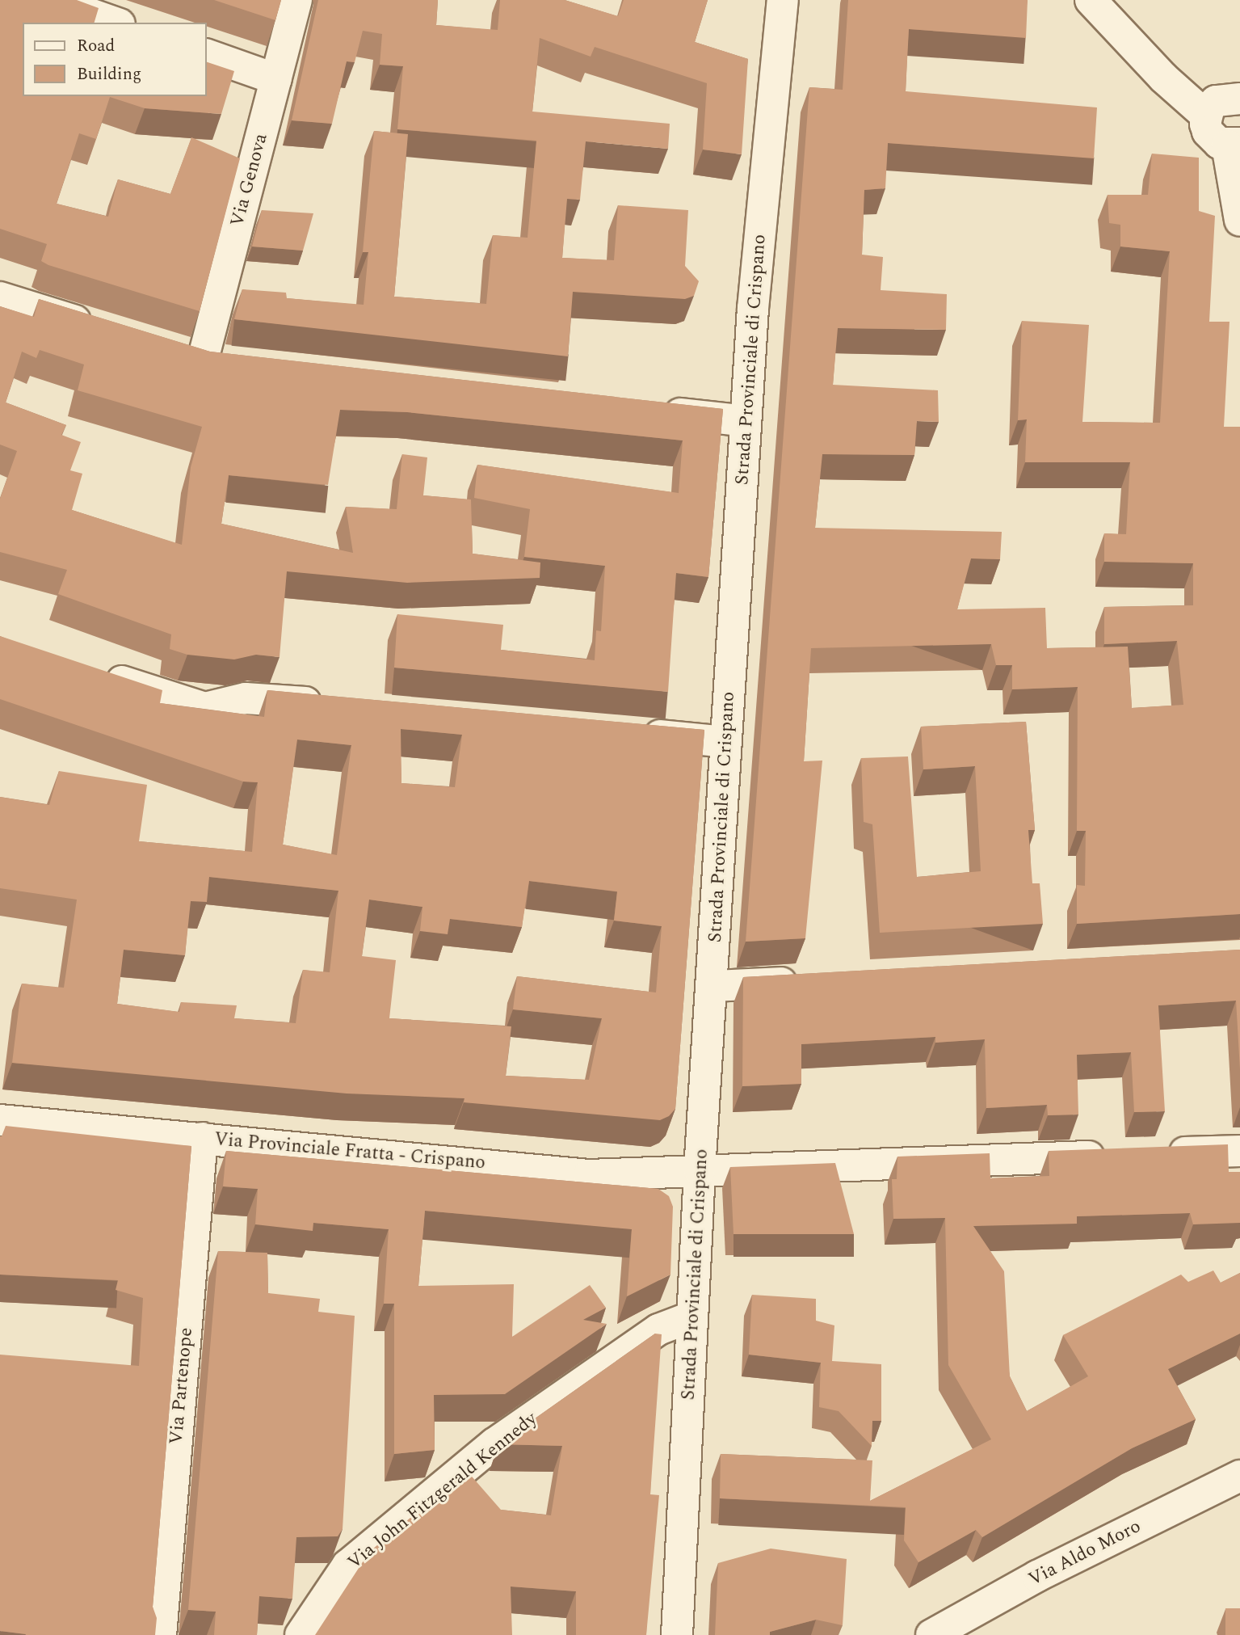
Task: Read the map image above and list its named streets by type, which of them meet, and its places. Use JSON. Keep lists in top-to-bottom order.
{
  "streets": {
    "street": [
      "Via Genova",
      "Strada Provinciale di Crispano",
      "Via Provinciale Fratta - Crispano",
      "Via Partenope",
      "Via John Fitzgerald Kennedy",
      "Via Aldo Moro"
    ]
  },
  "crossings": [
    ["Strada Provinciale di Crispano", "Via Provinciale Fratta - Crispano"],
    ["Strada Provinciale di Crispano", "Via John Fitzgerald Kennedy"],
    ["Via Provinciale Fratta - Crispano", "Via Partenope"]
  ],
  "legend": ["Road", "Building"]
}
